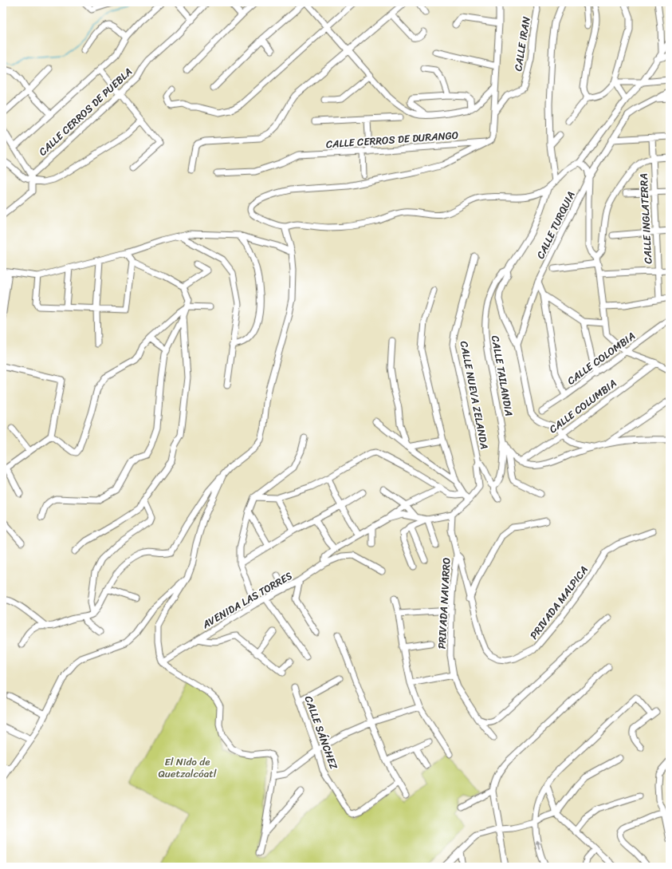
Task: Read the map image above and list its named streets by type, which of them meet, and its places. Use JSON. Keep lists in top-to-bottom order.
{
  "streets": {
    "street": [
      "CALLE IRAN",
      "CALLE CERROS DE PUEBLA",
      "CALLE CERROS DE DURANGO",
      "CALLE INGLATERRA",
      "CALLE TURQUIA",
      "CALLE COLOMBIA",
      "CALLE TAILANDIA",
      "CALLE NUEVA ZELANDA",
      "CALLE COLUMBIA",
      "AVENIDA LAS TORRES",
      "PRIVADA MALPICA",
      "PRIVADA NAVARRO",
      "CALLE SÁNCHEZ"
    ]
  },
  "crossings": [
    ["PRIVADA MALPICA", "PRIVADA NAVARRO"]
  ],
  "parks": ["El Nido de Quetzalcóatl"]
}
